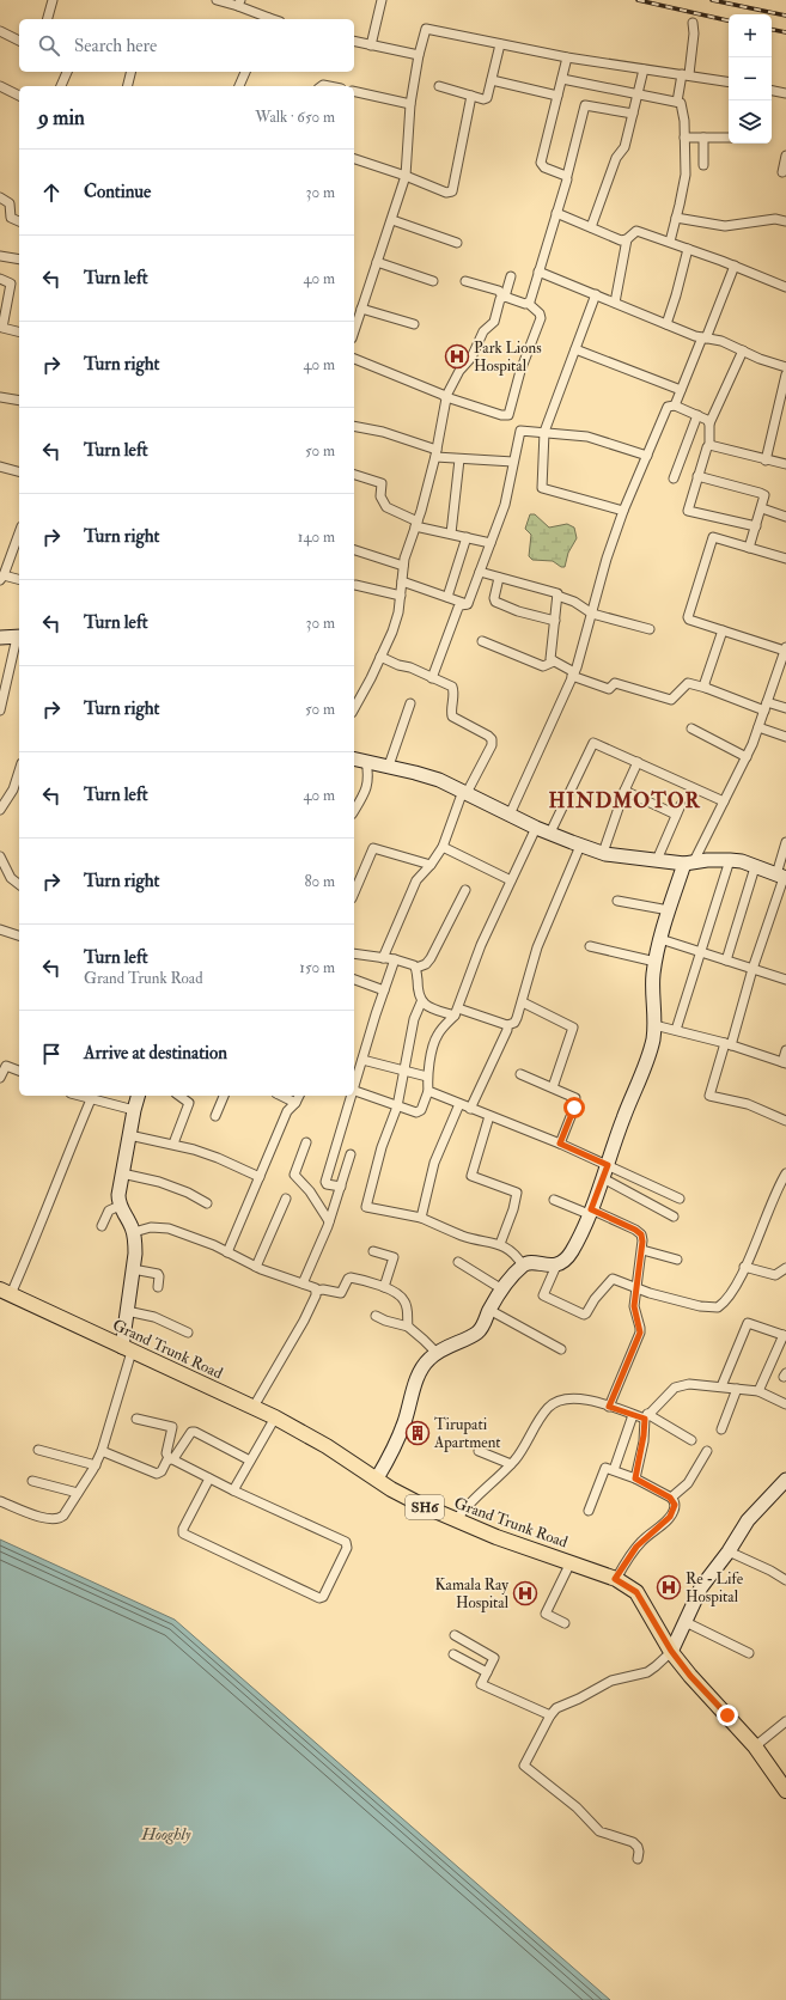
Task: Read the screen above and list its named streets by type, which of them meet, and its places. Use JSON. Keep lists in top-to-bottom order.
{
  "streets": {
    "main road": ["Grand Trunk Road", "SH6"]
  },
  "districts": ["HINDMOTOR"],
  "water": ["Hooghly"],
  "places": {
    "hospital": ["Park Lions Hospital", "Re - Life Hospital", "Kamala Ray Hospital"],
    "building": ["Tirupati Apartment"]
  },
  "page": {
    "map_buttons": ["+", "−"],
    "search": "Search here",
    "heading": ["9 min", "Walk · 650 m"],
    "list": [
      ["Continue", "30 m"],
      ["Turn left", "40 m"],
      ["Turn right", "40 m"],
      ["Turn left", "50 m"],
      ["Turn right", "140 m"],
      ["Turn left", "30 m"],
      ["Turn right", "50 m"],
      ["Turn left", "40 m"],
      ["Turn right", "80 m"],
      ["Turn left", "Grand Trunk Road", "150 m"],
      "Arrive at destination"
    ]
  }
}
